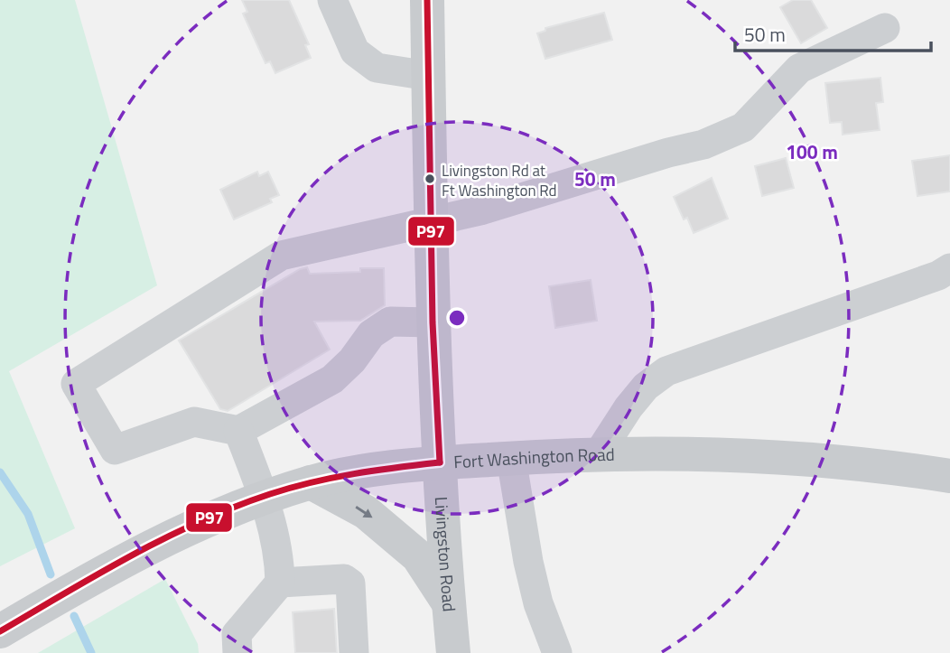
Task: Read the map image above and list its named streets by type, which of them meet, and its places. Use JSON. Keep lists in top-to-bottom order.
{
  "streets": {
    "main road": ["Fort Washington Road", "Livingston Road"]
  },
  "crossings": [
    ["Fort Washington Road", "Livingston Road"]
  ],
  "places": ["Livingston Rd at Ft Washington Rd"],
  "lines": ["transit line P97"],
  "scale_bar": "50 m",
  "rings": ["100 m", "50 m"]
}
